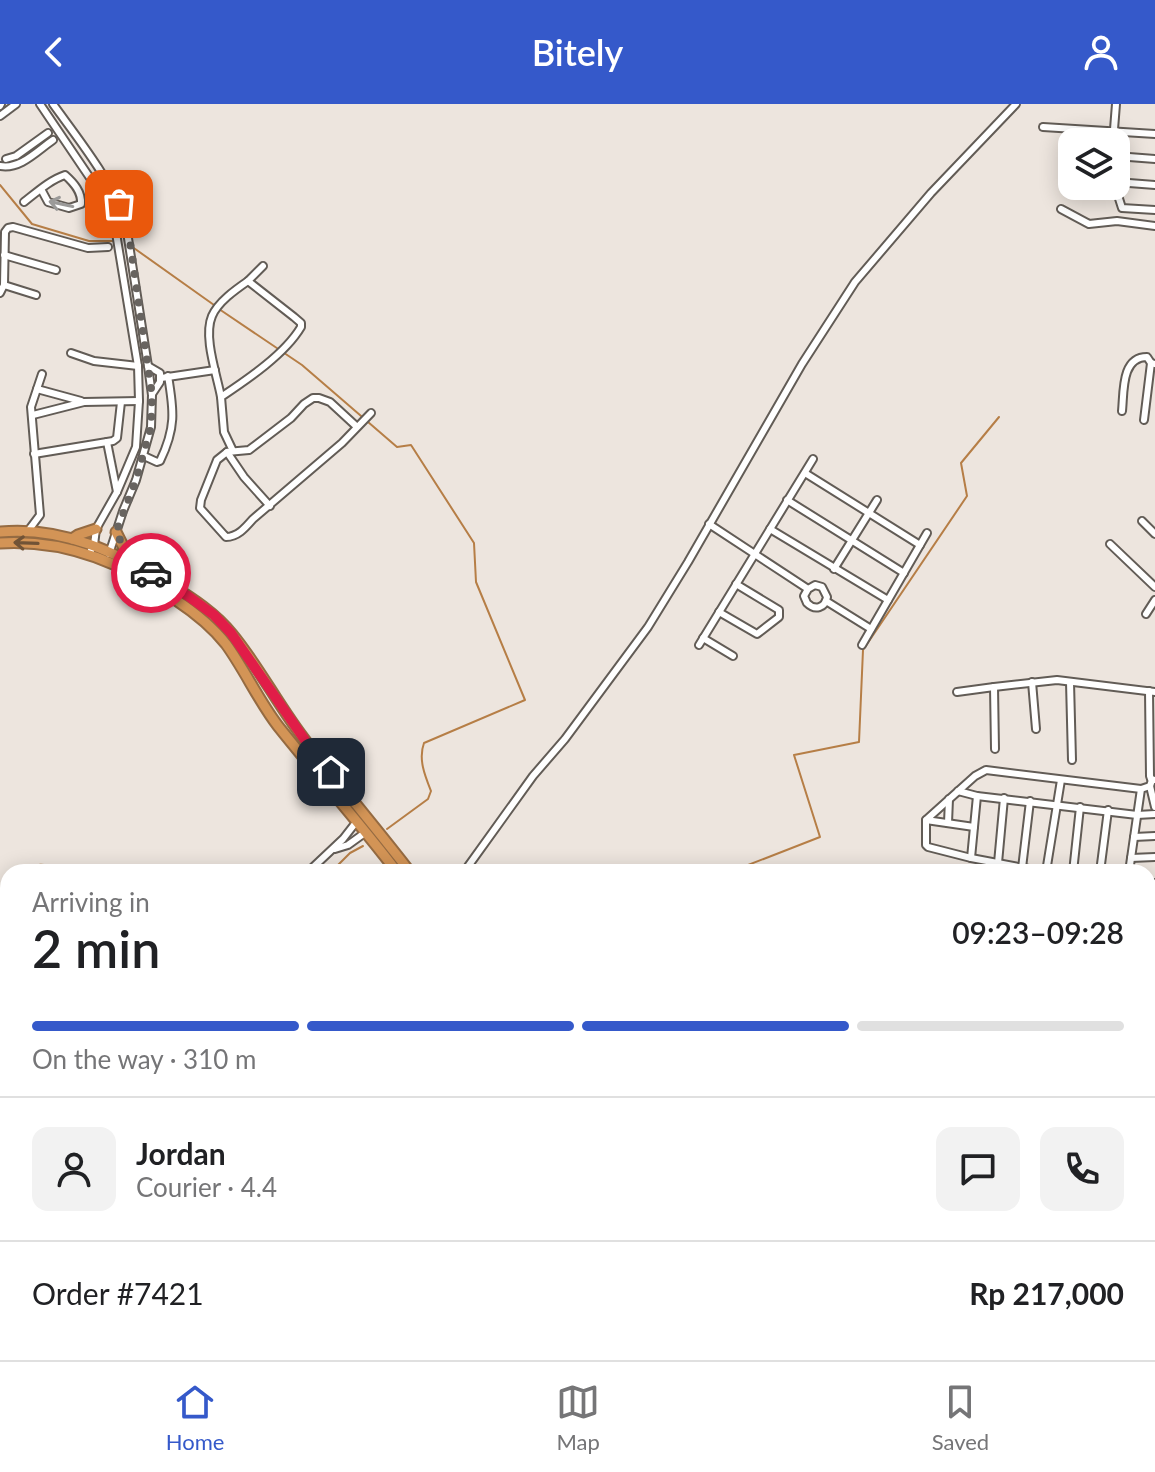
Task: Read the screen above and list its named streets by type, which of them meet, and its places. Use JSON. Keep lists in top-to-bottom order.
{
  "page": {
    "header": "Bitely",
    "heading": ["2 min", "Arriving in", "09:23–09:28"],
    "panel": [
      "Jordan",
      "Courier · 4.4",
      "Order #7421",
      "Rp 217,000"
    ],
    "bar": "On the way · 310 m",
    "tabs": ["Home", "Map", "Saved"]
  }
}
